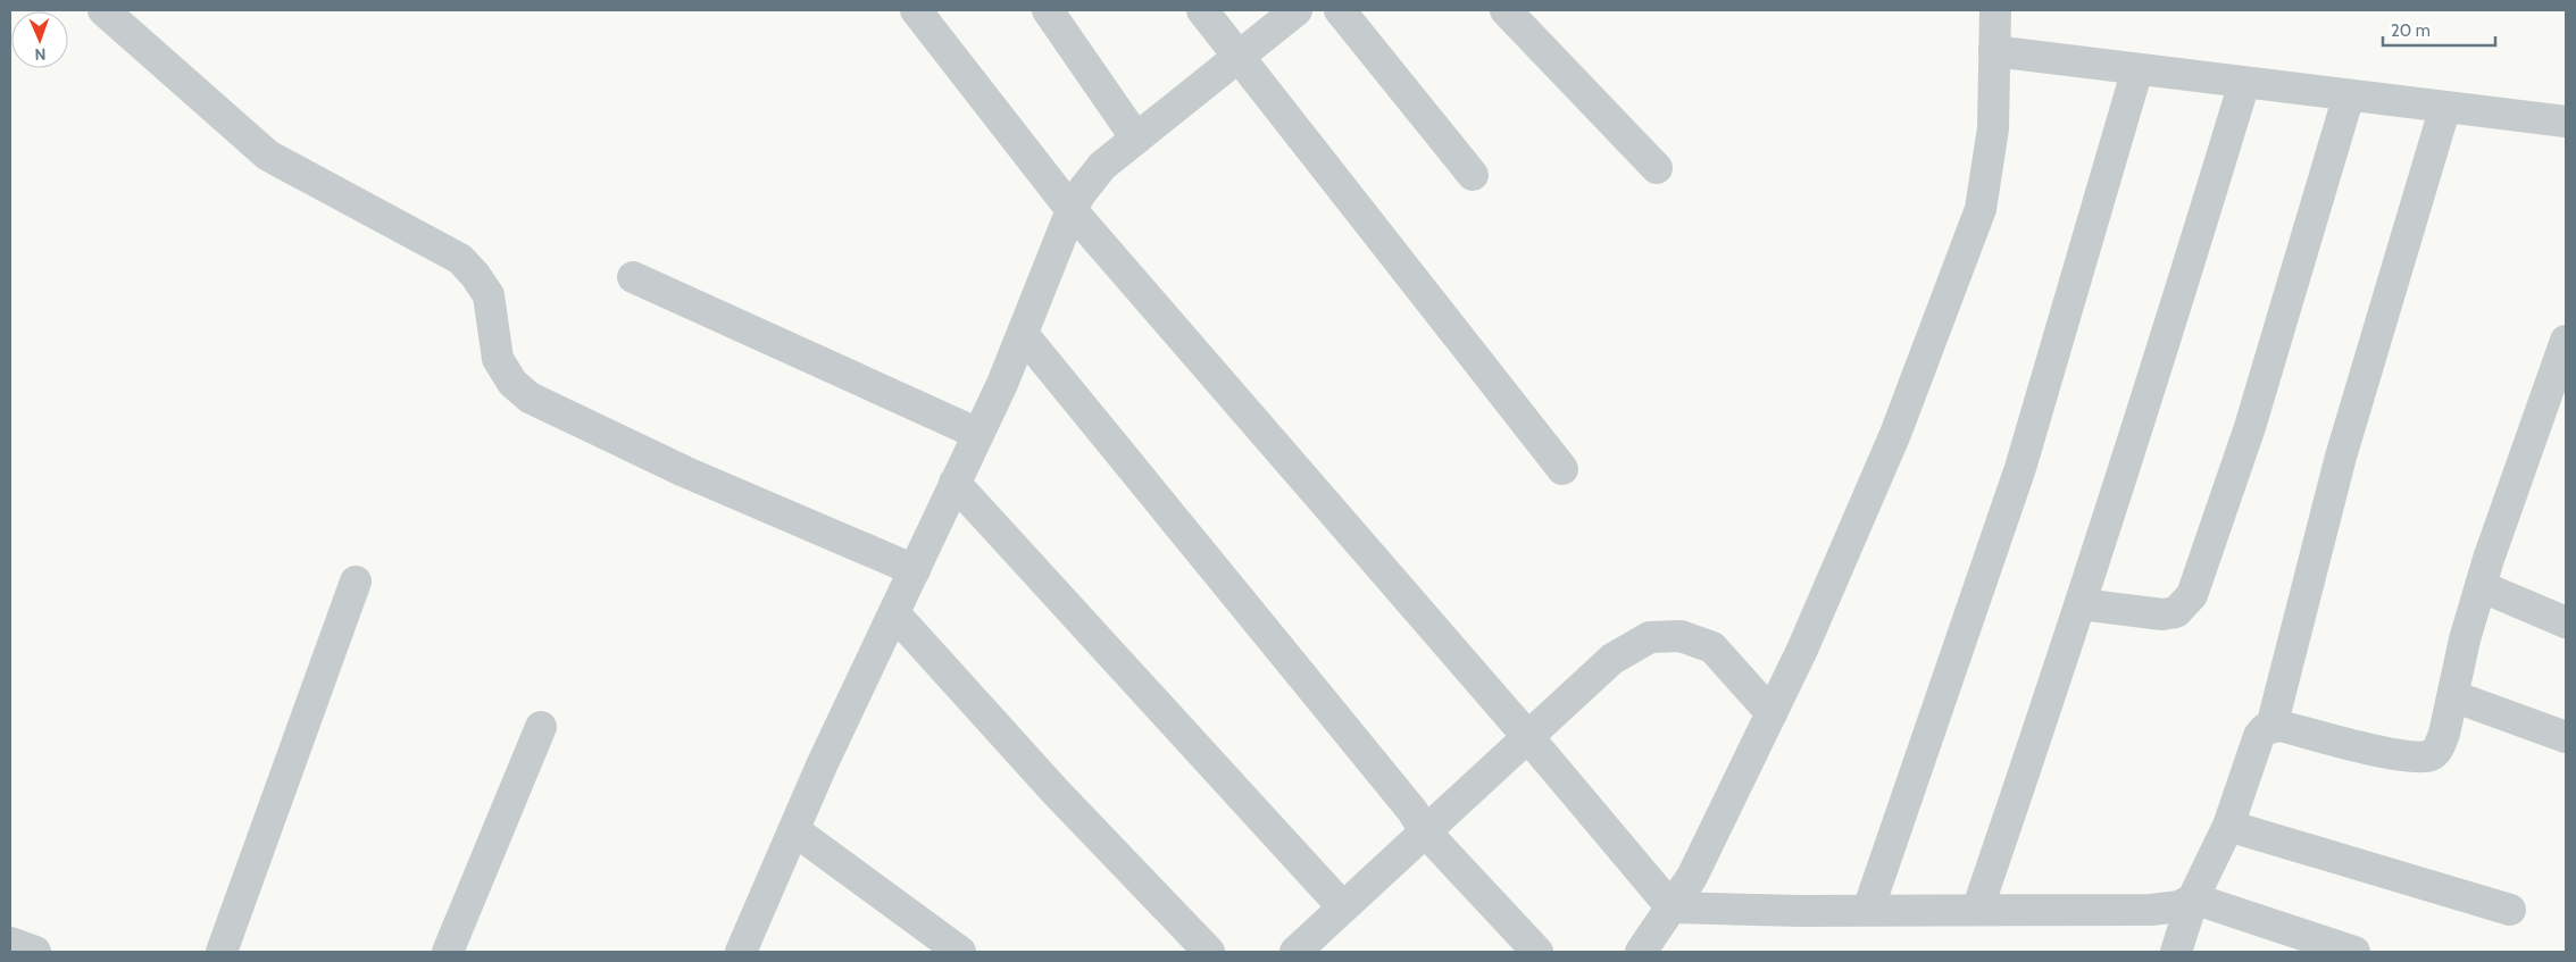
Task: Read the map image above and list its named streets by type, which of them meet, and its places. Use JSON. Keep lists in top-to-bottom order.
{
  "scale_bar": "20 m",
  "north": "bottom"
}
